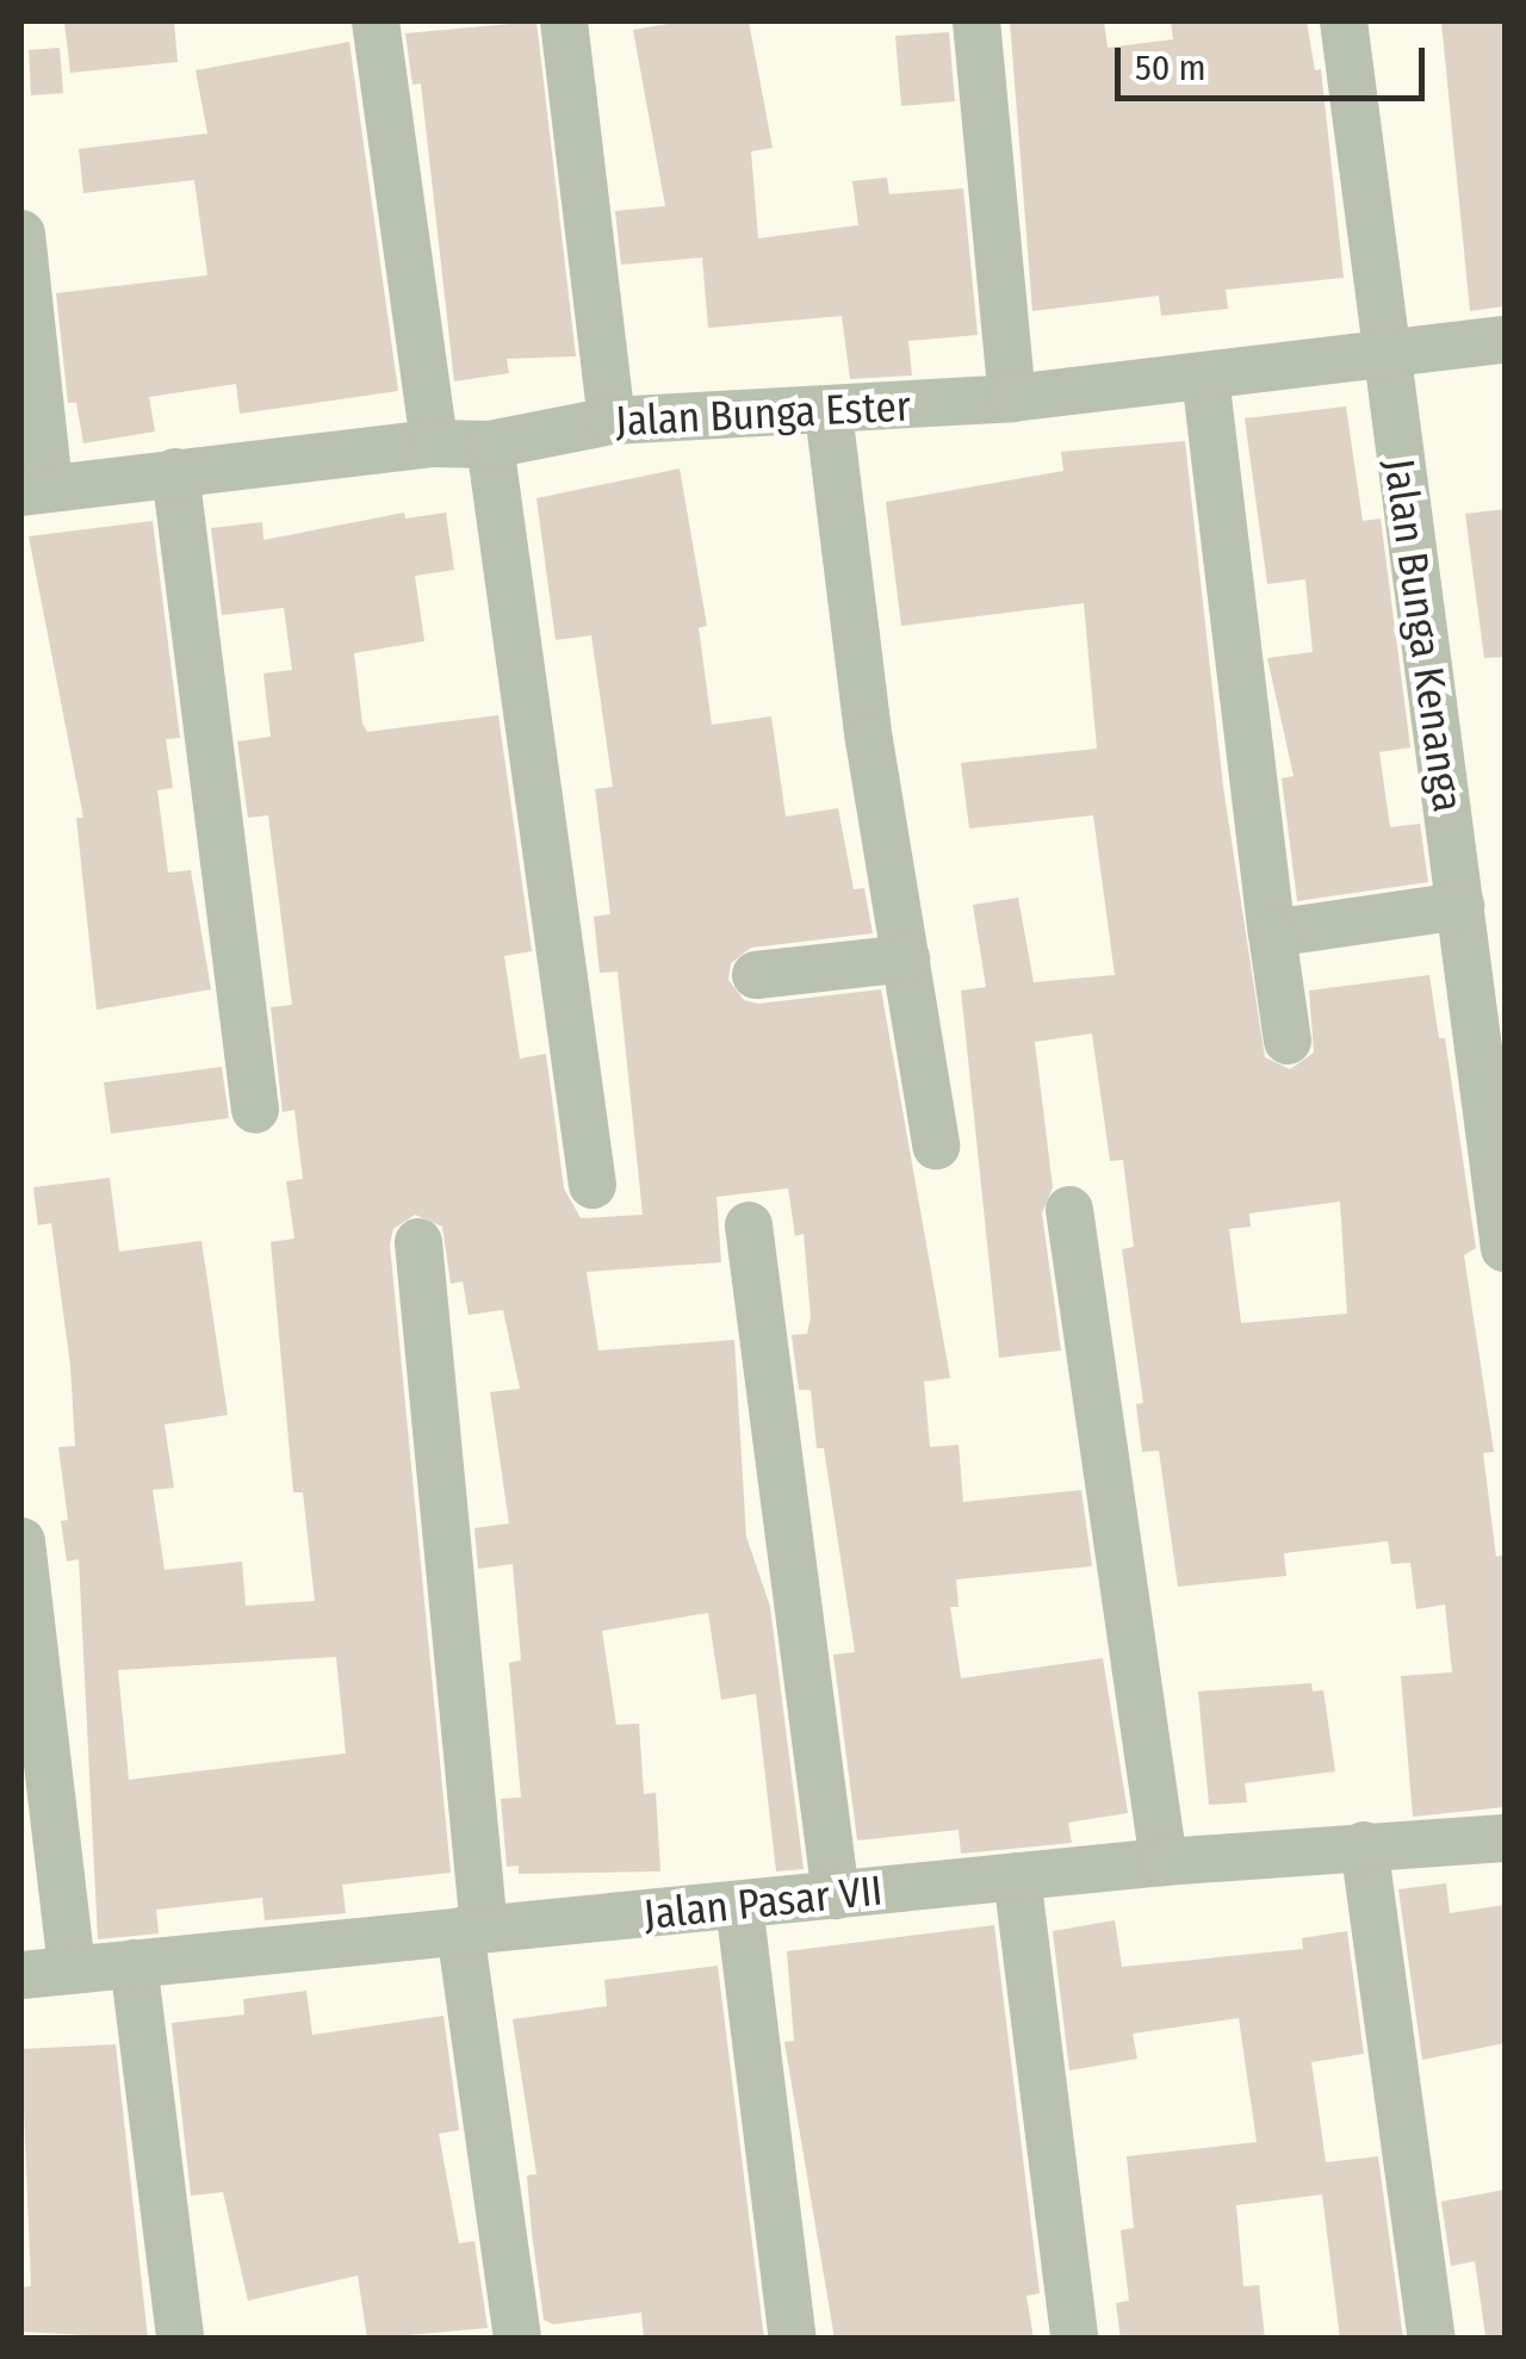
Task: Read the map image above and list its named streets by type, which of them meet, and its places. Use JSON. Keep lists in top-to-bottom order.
{
  "streets": {
    "street": ["Jalan Bunga Ester", "Jalan Bunga Kenanga", "Jalan Pasar VII"]
  },
  "crossings": [
    ["Jalan Bunga Ester", "Jalan Bunga Kenanga"]
  ],
  "scale_bar": "50 m"
}
